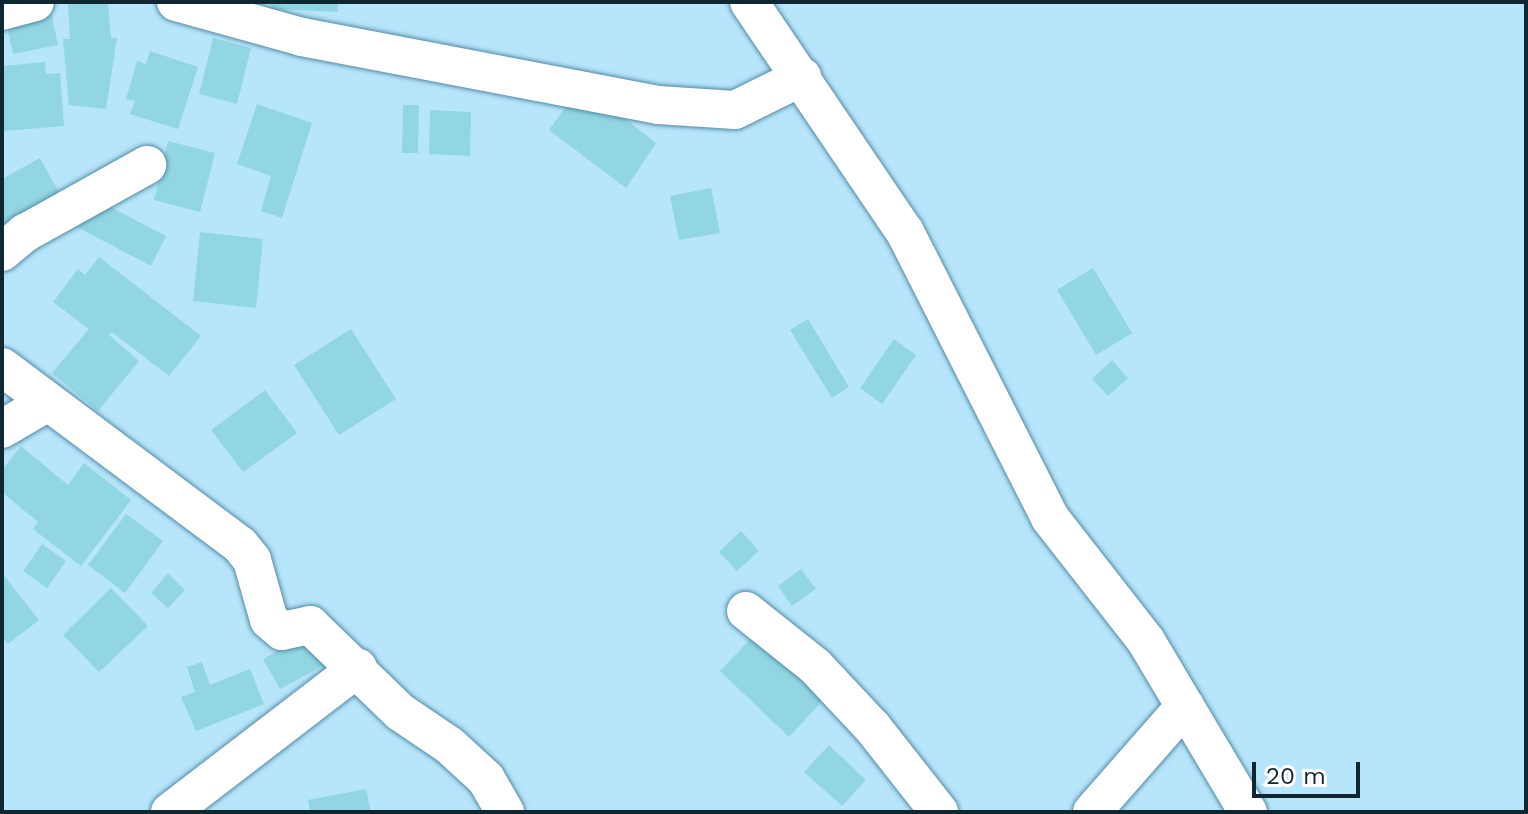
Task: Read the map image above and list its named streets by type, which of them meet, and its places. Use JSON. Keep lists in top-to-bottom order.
{
  "scale_bar": "20 m"
}
